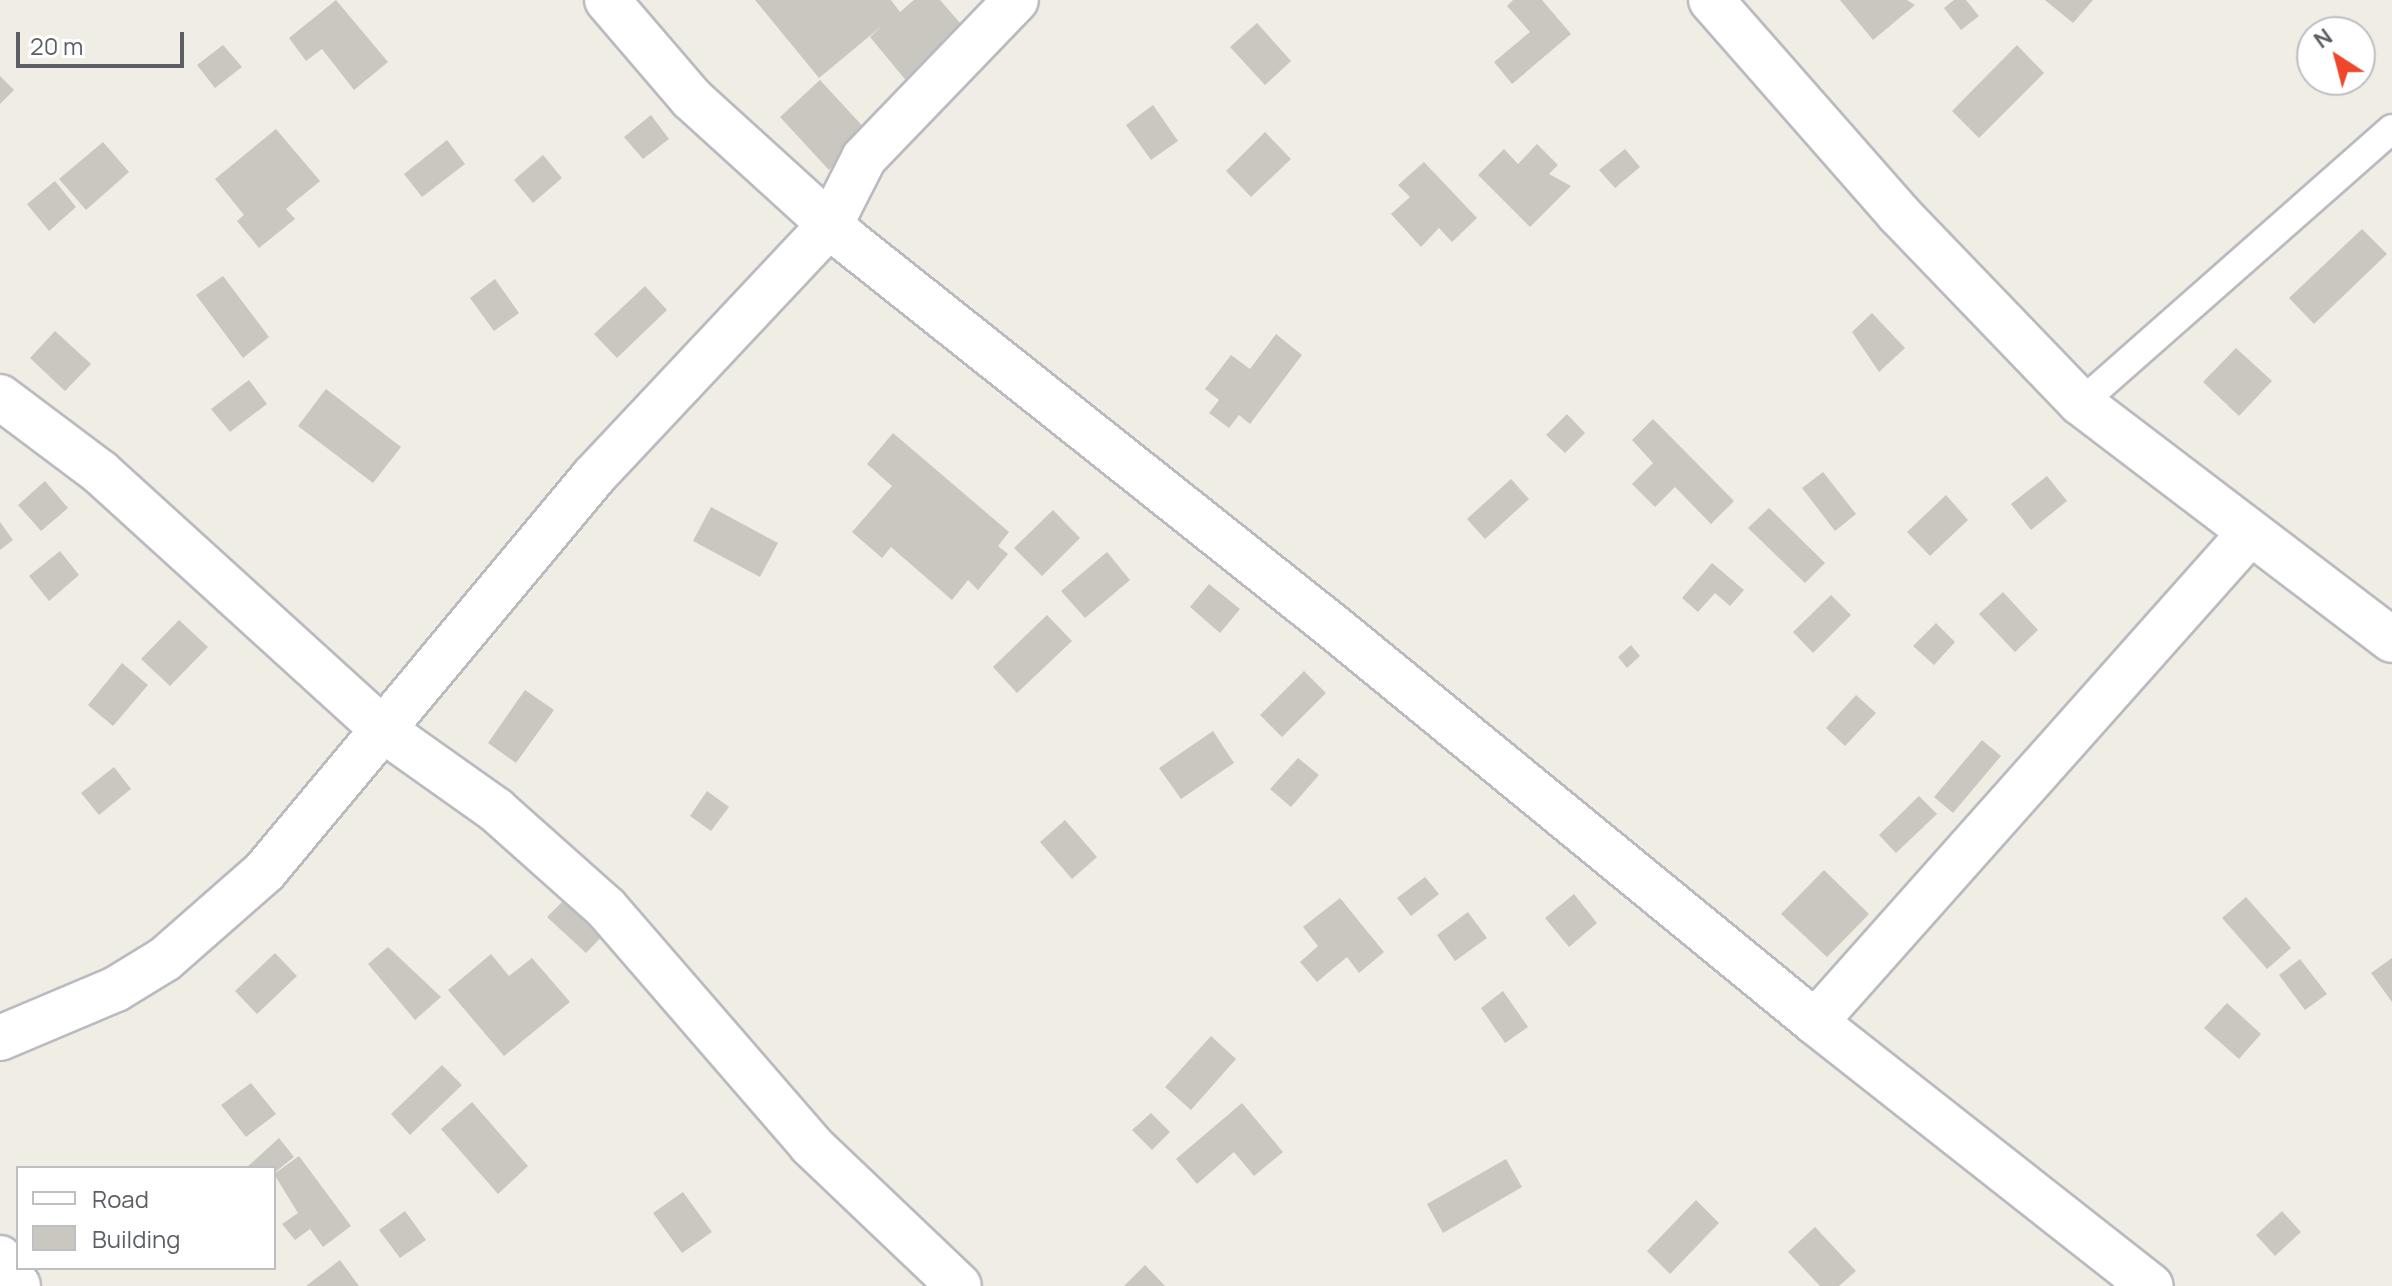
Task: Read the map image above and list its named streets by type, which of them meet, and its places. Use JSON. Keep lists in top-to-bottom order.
{
  "legend": ["Road", "Building"],
  "scale_bar": "20 m",
  "north": "top left"
}
